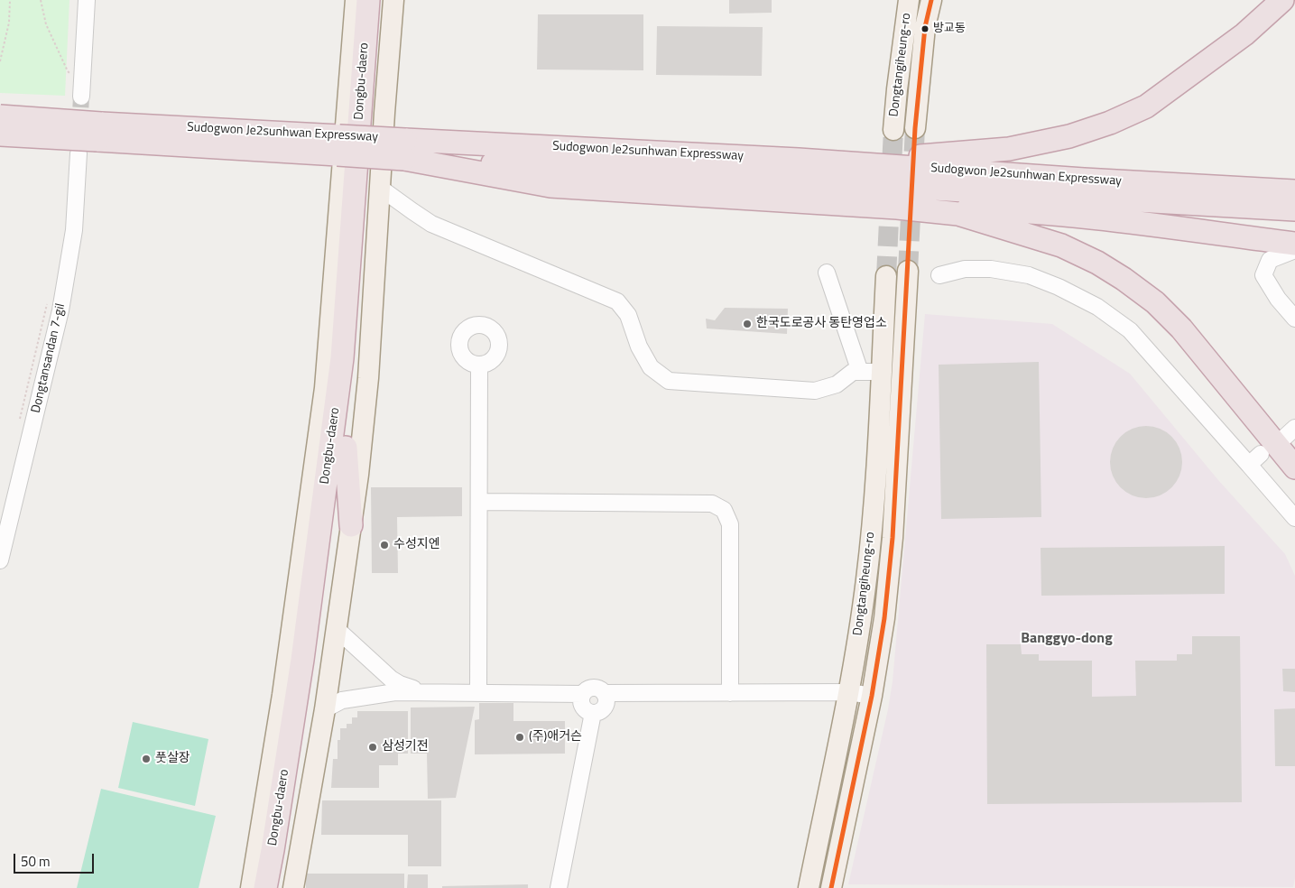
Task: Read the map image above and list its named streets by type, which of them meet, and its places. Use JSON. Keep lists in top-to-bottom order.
{
  "streets": {
    "highway": ["Dongbu-daero", "Sudogwon Je2sunhwan Expressway"],
    "main road": ["Dongtangiheung-ro"],
    "street": ["Dongtansandan 7-gil"]
  },
  "districts": ["Banggyo-dong"],
  "places": [
    "방교동",
    "한국도로공사 동탄영업소",
    "수성지엔",
    "(주)애거슨",
    "삼성기전",
    "풋살장"
  ],
  "scale_bar": "50 m"
}
